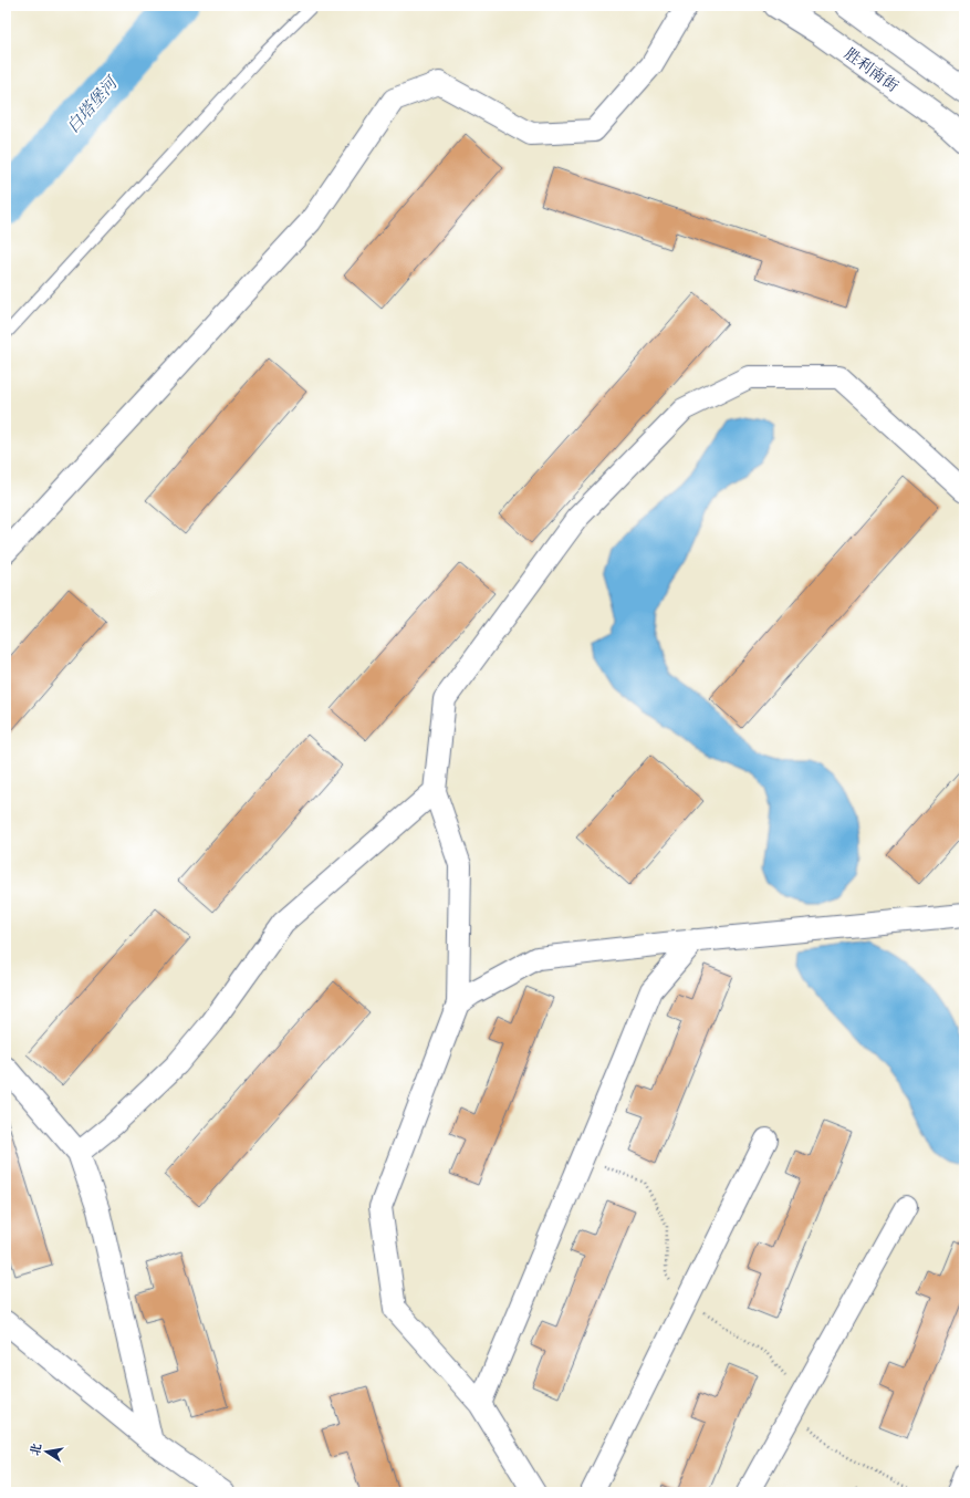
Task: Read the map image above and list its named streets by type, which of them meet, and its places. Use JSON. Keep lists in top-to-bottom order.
{
  "streets": {
    "main road": ["胜利南街"]
  },
  "water": ["白塔堡河"],
  "north": "left"
}
